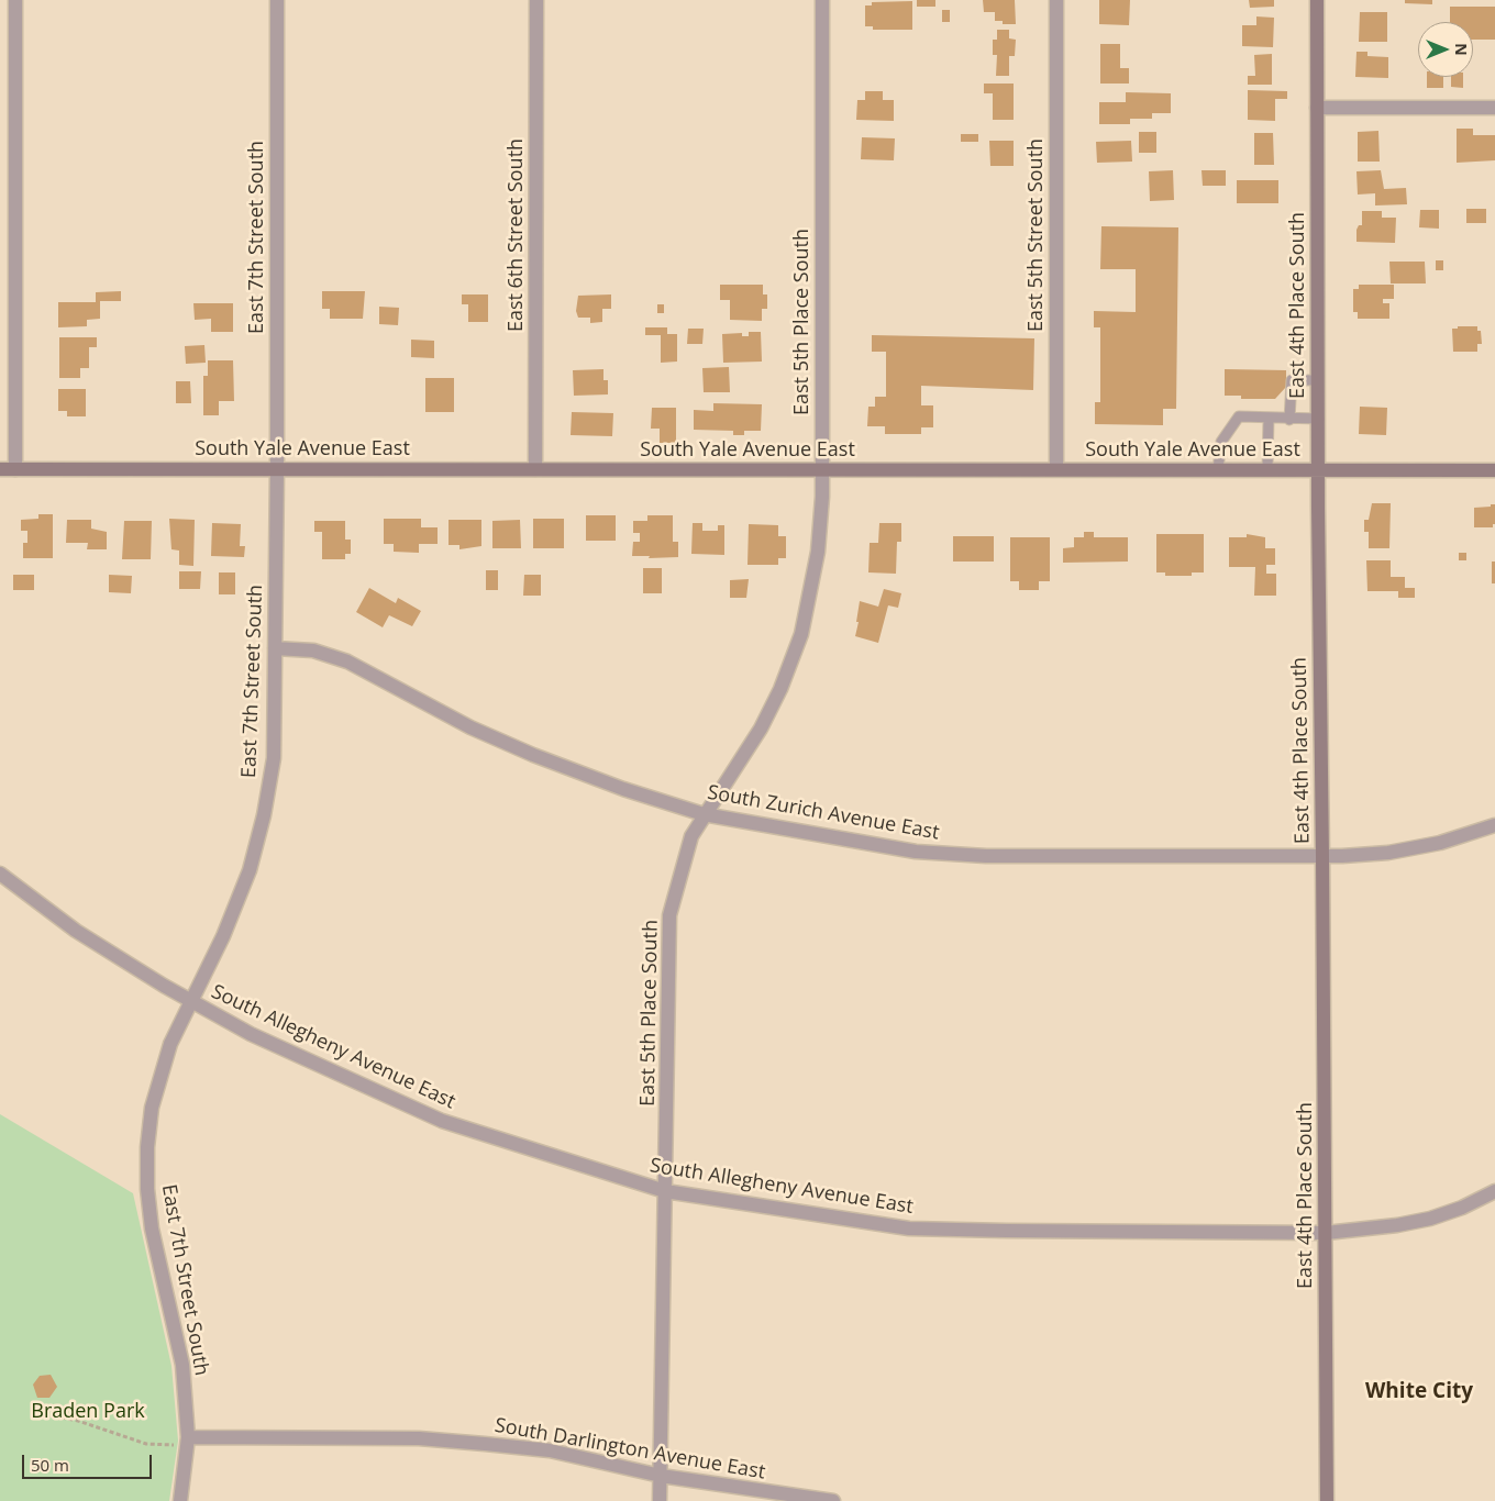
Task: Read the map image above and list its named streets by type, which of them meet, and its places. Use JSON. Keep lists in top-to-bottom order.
{
  "streets": {
    "street": [
      "East 6th Street South",
      "East 5th Street South",
      "East 7th Street South",
      "East 4th Place South",
      "East 5th Place South",
      "South Yale Avenue East",
      "South Zurich Avenue East",
      "South Allegheny Avenue East",
      "South Darlington Avenue East"
    ]
  },
  "crossings": [
    ["East 6th Street South", "South Yale Avenue East"],
    ["East 5th Street South", "South Yale Avenue East"],
    ["East 7th Street South", "South Yale Avenue East"],
    ["East 7th Street South", "South Zurich Avenue East"],
    ["East 7th Street South", "South Allegheny Avenue East"],
    ["East 7th Street South", "South Darlington Avenue East"],
    ["East 4th Place South", "South Yale Avenue East"],
    ["East 4th Place South", "South Zurich Avenue East"],
    ["East 4th Place South", "South Allegheny Avenue East"],
    ["East 5th Place South", "South Yale Avenue East"],
    ["East 5th Place South", "South Zurich Avenue East"],
    ["East 5th Place South", "South Allegheny Avenue East"],
    ["East 5th Place South", "South Darlington Avenue East"]
  ],
  "districts": ["White City"],
  "parks": ["Braden Park"],
  "scale_bar": "50 m",
  "north": "right"
}
